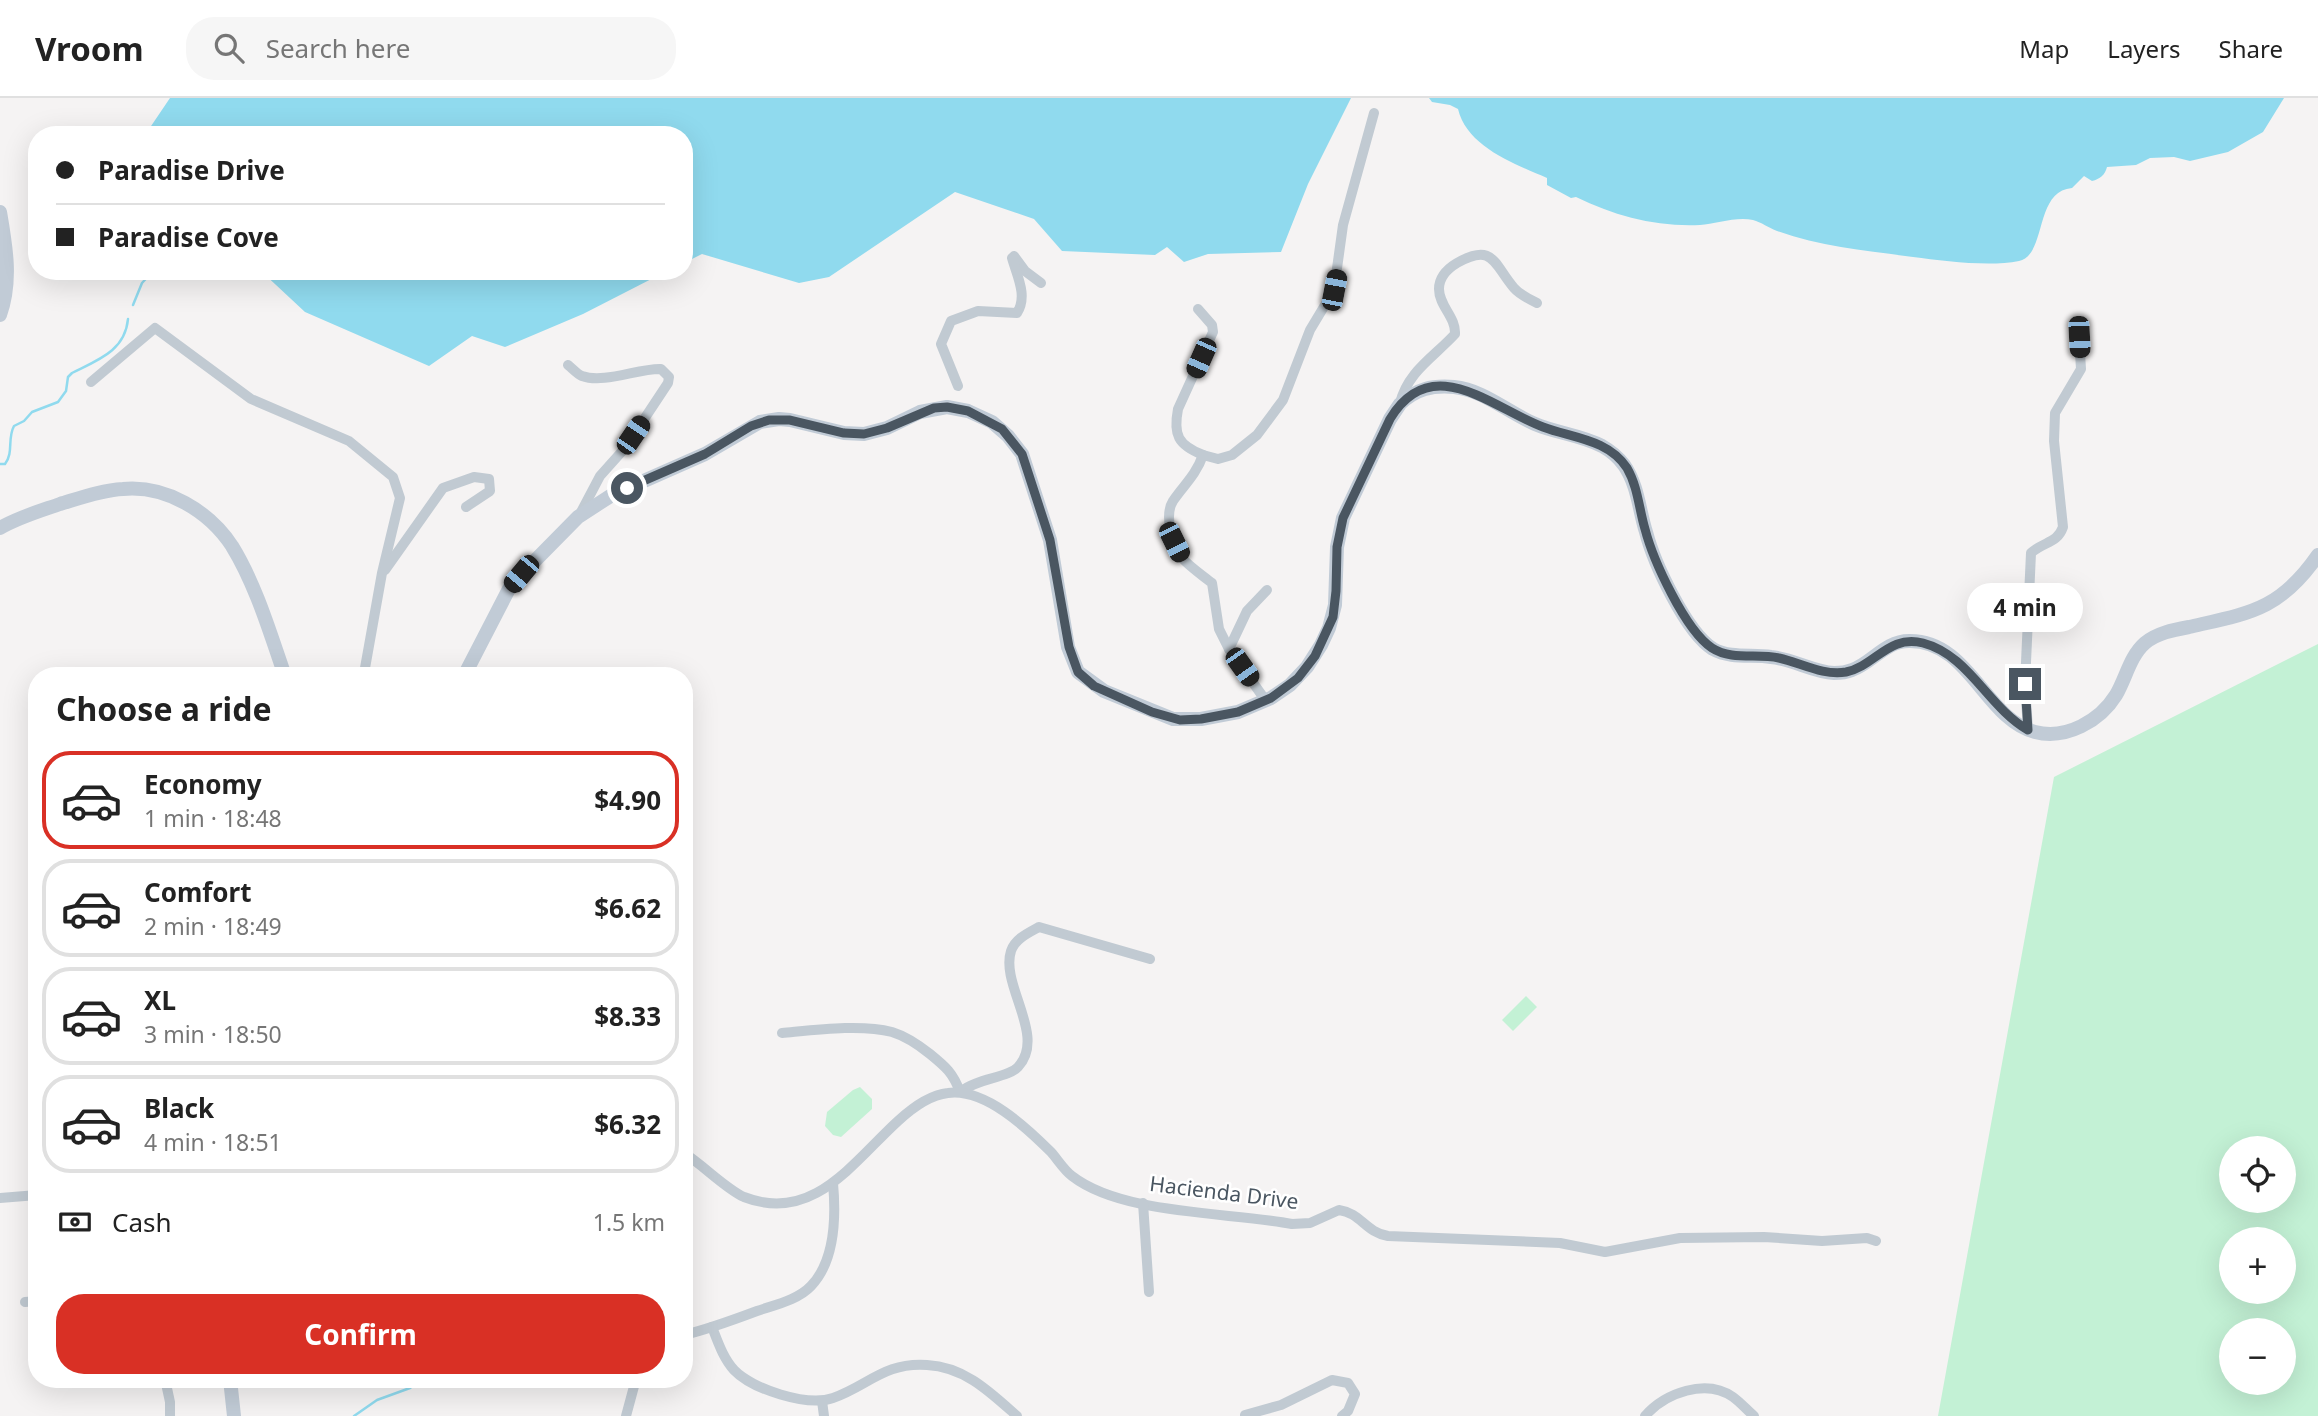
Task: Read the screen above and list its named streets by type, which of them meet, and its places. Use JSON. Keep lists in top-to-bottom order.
{
  "streets": {
    "street": ["Hacienda Drive"]
  },
  "page": {
    "header": "Vroom",
    "search": "Search here",
    "nav": ["Map", "Layers", "Share"],
    "banner": ["Paradise Drive", "Paradise Cove"],
    "bubble": "4 min",
    "heading": "Choose a ride",
    "list": [
      {
        "name": "Economy",
        "note": "1 min · 18:48",
        "value": "$4.90"
      },
      {
        "name": "Comfort",
        "note": "2 min · 18:49",
        "value": "$6.62"
      },
      {
        "name": "XL",
        "note": "3 min · 18:50",
        "value": "$8.33"
      },
      {
        "name": "Black",
        "note": "4 min · 18:51",
        "value": "$6.32"
      }
    ],
    "map_buttons": ["+", "−"],
    "pay": ["Cash", "1.5 km"],
    "buttons": "Confirm"
  }
}
